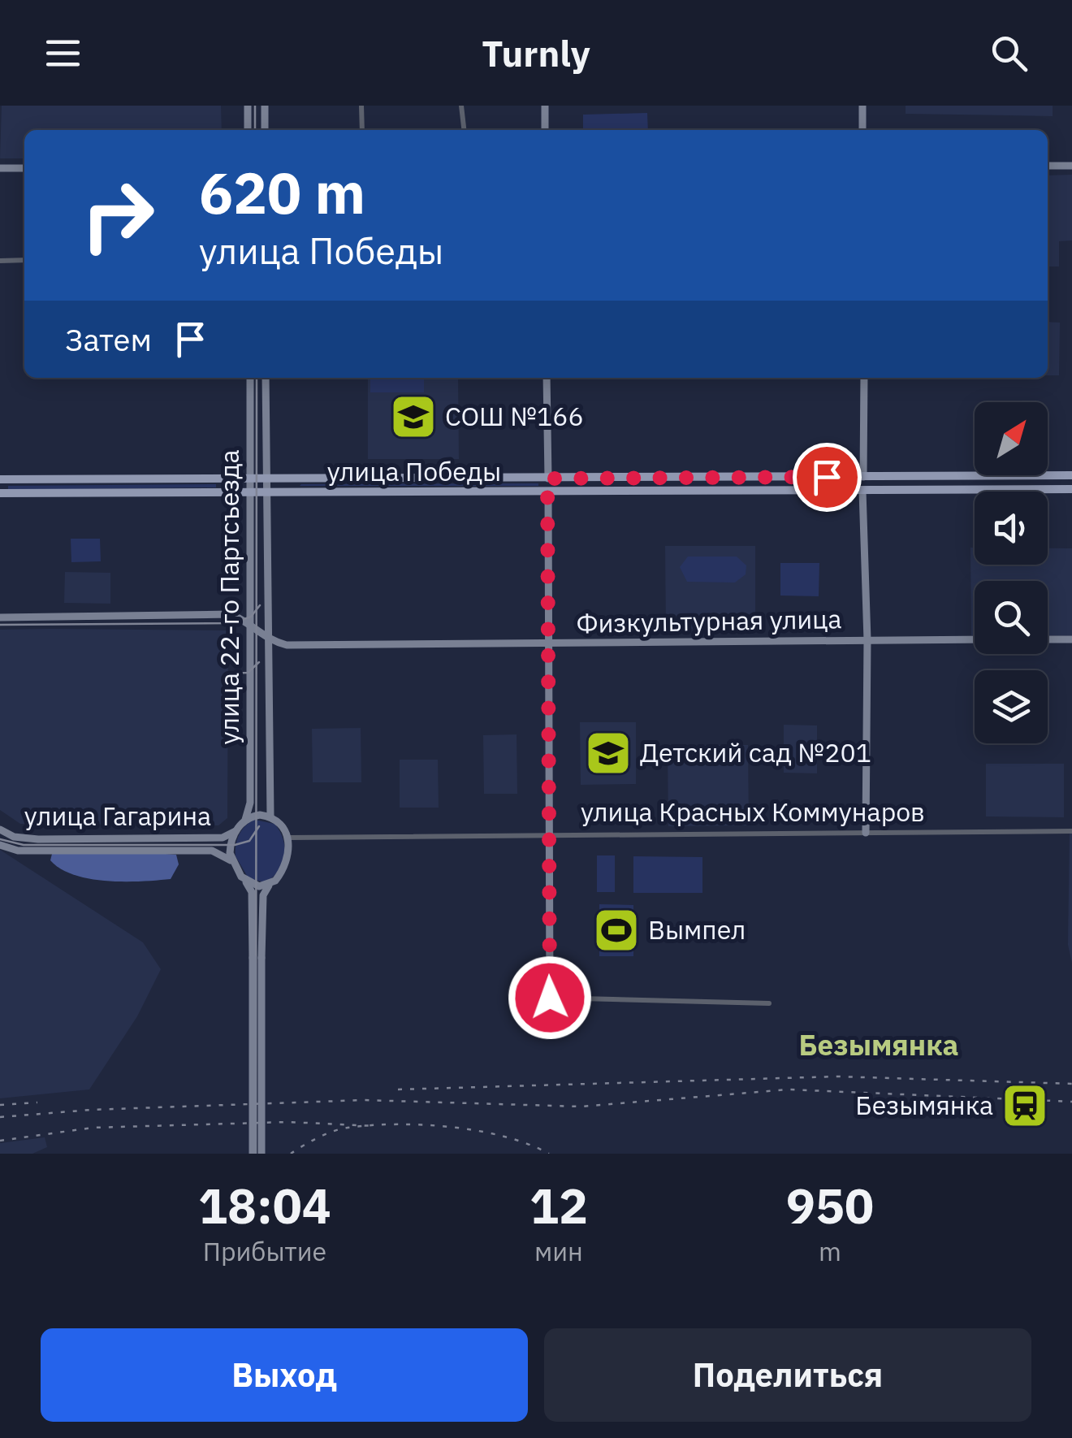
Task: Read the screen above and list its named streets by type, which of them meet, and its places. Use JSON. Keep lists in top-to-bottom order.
{
  "streets": {
    "main road": [
      "улица Победы",
      "улица 22-го Партсъезда",
      "Физкультурная улица",
      "улица Гагарина"
    ],
    "street": ["улица Красных Коммунаров"]
  },
  "crossings": [
    ["улица Победы", "улица 22-го Партсъезда"],
    ["улица 22-го Партсъезда", "Физкультурная улица"],
    ["улица 22-го Партсъезда", "улица Красных Коммунаров"],
    ["улица 22-го Партсъезда", "улица Гагарина"],
    ["улица Красных Коммунаров", "улица Гагарина"]
  ],
  "districts": ["Безымянка"],
  "places": {
    "school or university": ["СОШ №166", "Детский сад №201"],
    "sports": ["Вымпел"],
    "station": ["Безымянка"]
  },
  "north": "top right",
  "page": {
    "header": "Turnly",
    "turn": ["620 m", "улица Победы"],
    "then": "Затем",
    "eta": [
      "18:04",
      "Прибытие",
      "12",
      "мин",
      "950",
      "m"
    ],
    "buttons": ["Выход", "Поделиться"]
  }
}
